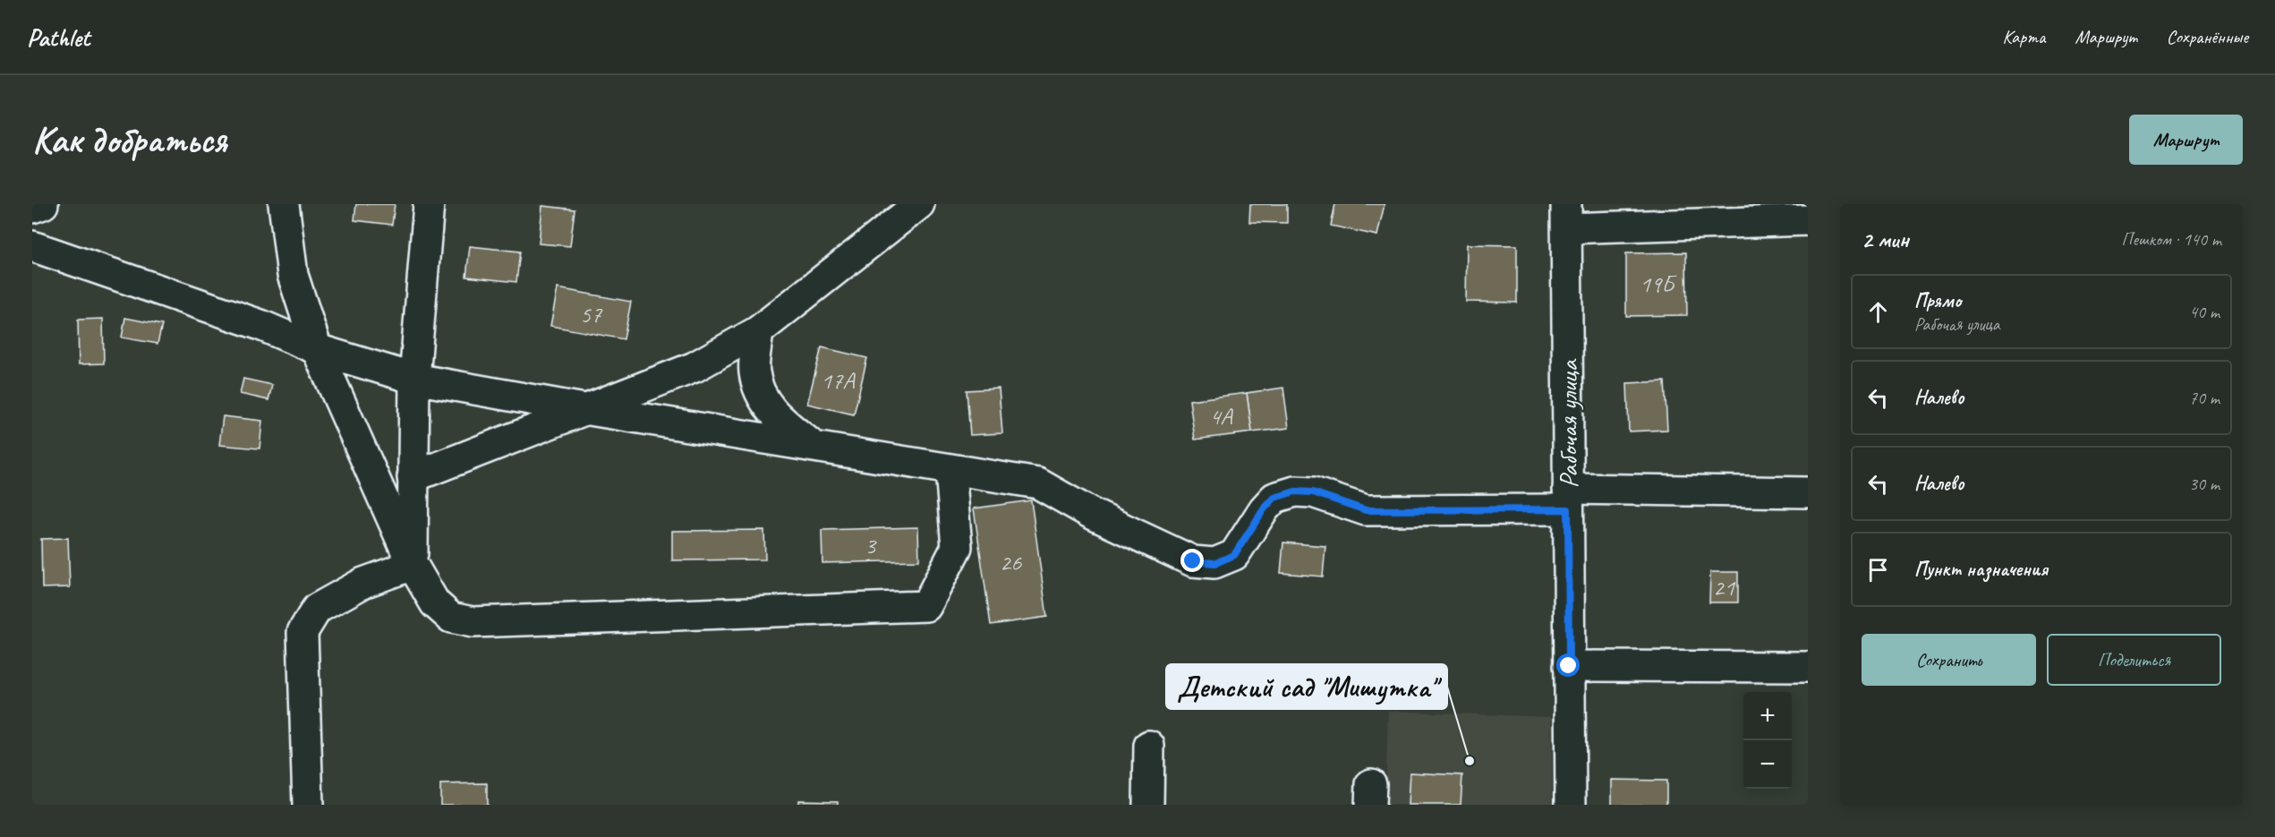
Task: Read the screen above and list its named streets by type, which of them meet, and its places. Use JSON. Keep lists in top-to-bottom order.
{
  "streets": {
    "street": ["Рабочая улица"]
  },
  "places": ["Детский сад \"Мишутка\""],
  "house_numbers": [
    "19Б",
    "57",
    "17А",
    "4А",
    "3",
    "26",
    "21"
  ],
  "page": {
    "header": "Pathlet",
    "nav": ["Карта", "Маршрут", "Сохранённые"],
    "buttons": [
      "Маршрут",
      ["Сохранить", "Поделиться"]
    ],
    "title": "Как добраться",
    "heading": ["2 мин", "Пешком · 140 m"],
    "list": [
      ["Прямо", "Рабочая улица", "40 m"],
      ["Налево", "70 m"],
      ["Налево", "30 m"],
      "Пункт назначения"
    ],
    "map_buttons": ["+", "−"]
  }
}
